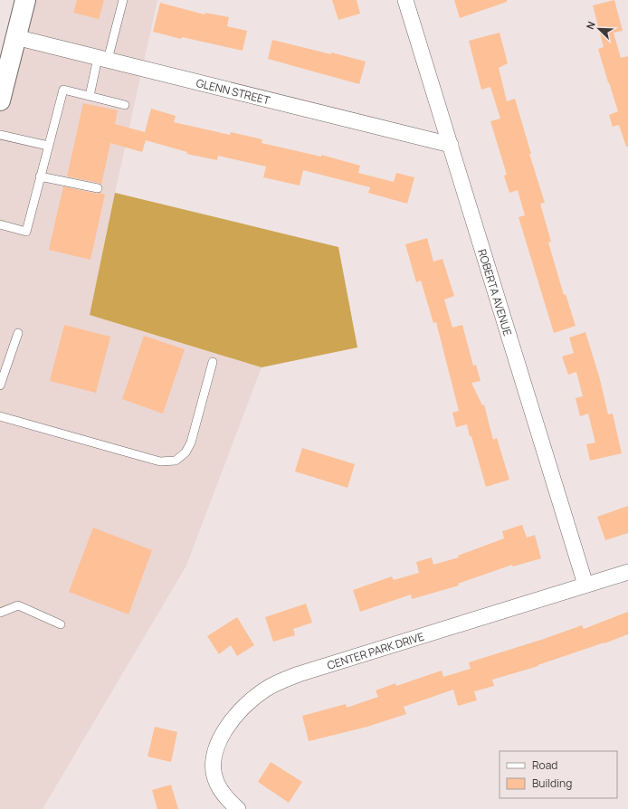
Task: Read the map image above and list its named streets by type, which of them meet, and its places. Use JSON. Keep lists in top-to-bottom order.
{
  "streets": {
    "street": ["GLENN STREET", "ROBERTA AVENUE", "CENTER PARK DRIVE"]
  },
  "crossings": [
    ["GLENN STREET", "ROBERTA AVENUE"],
    ["ROBERTA AVENUE", "CENTER PARK DRIVE"]
  ],
  "legend": ["Road", "Building"],
  "north": "top left"
}
